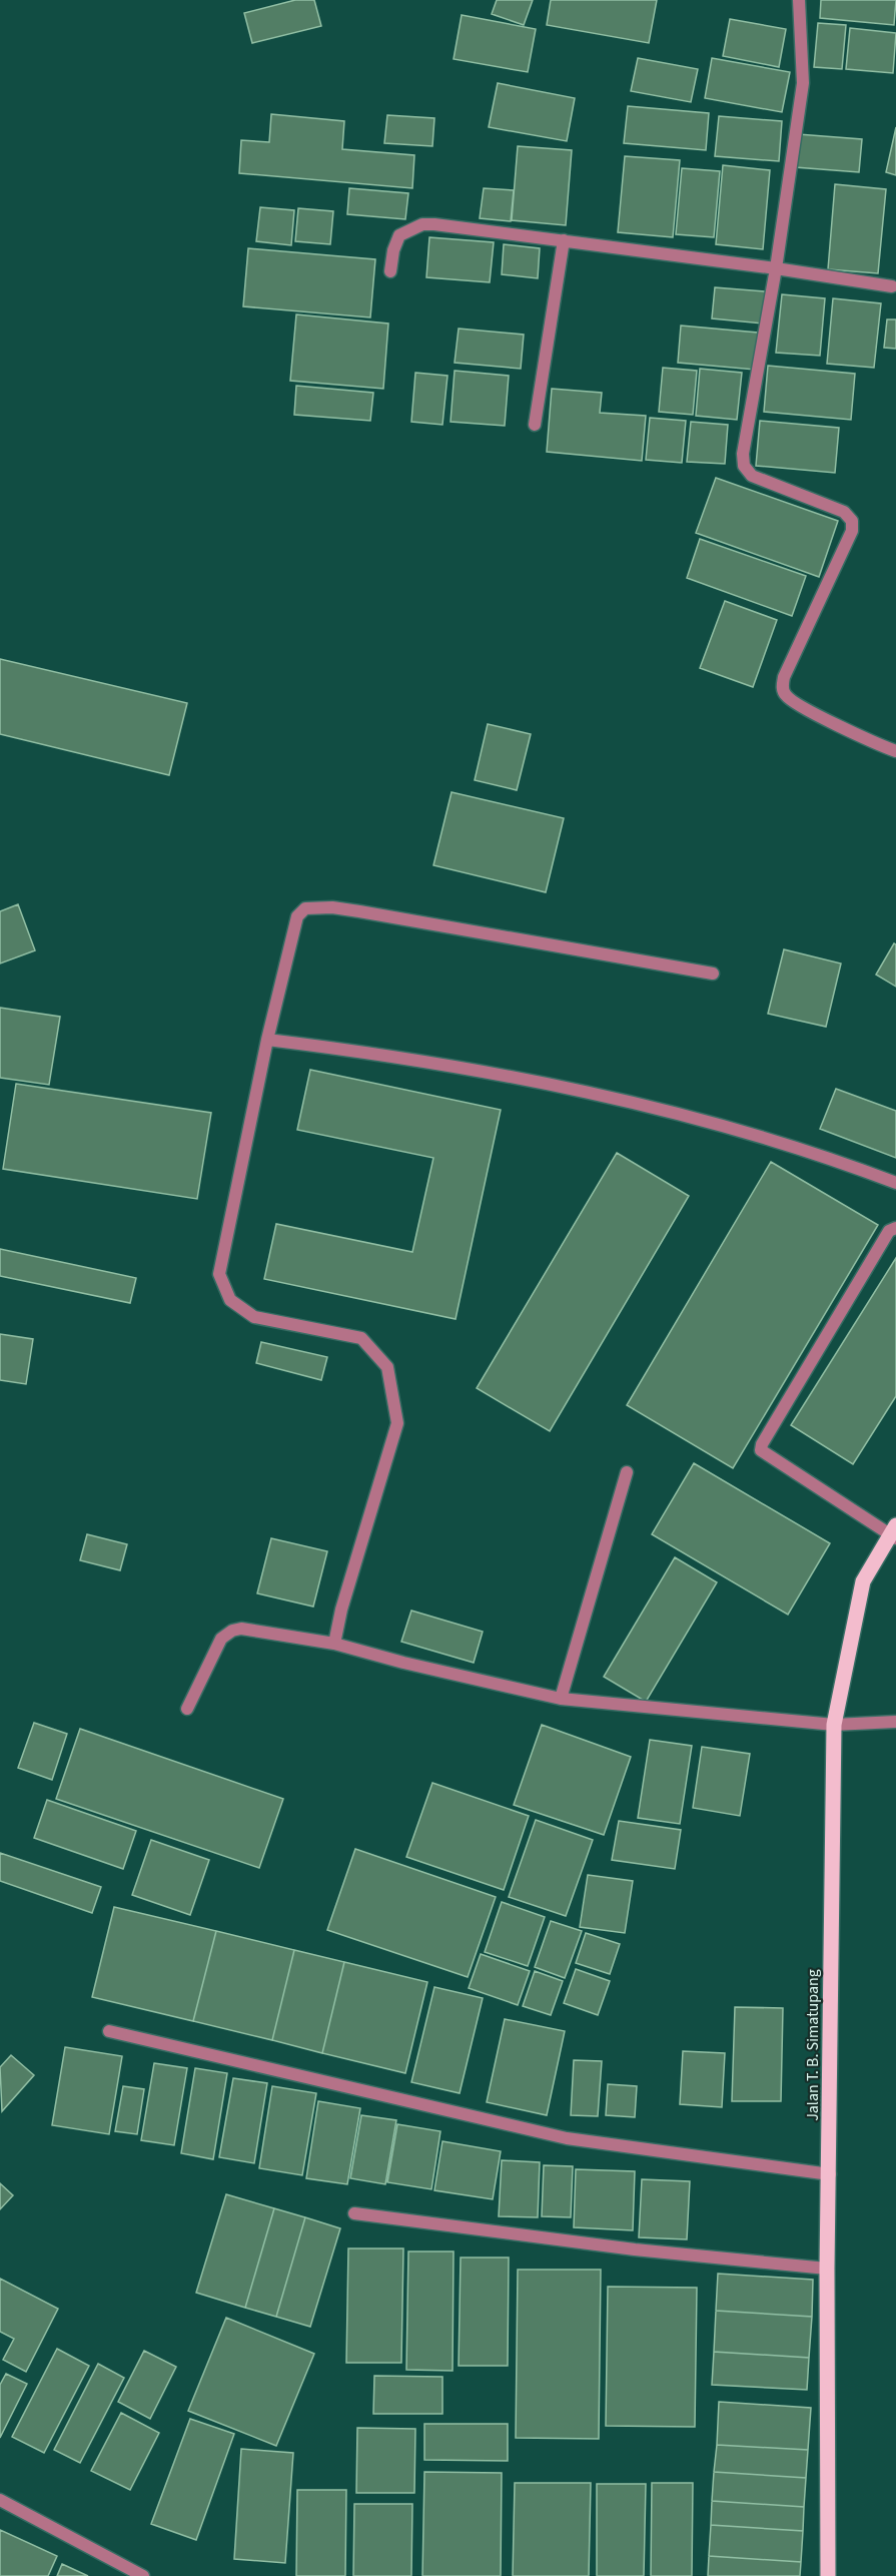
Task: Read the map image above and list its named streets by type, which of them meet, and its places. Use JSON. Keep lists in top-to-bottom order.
{
  "streets": {
    "main road": ["Jalan T. B. Simatupang"]
  }
}
